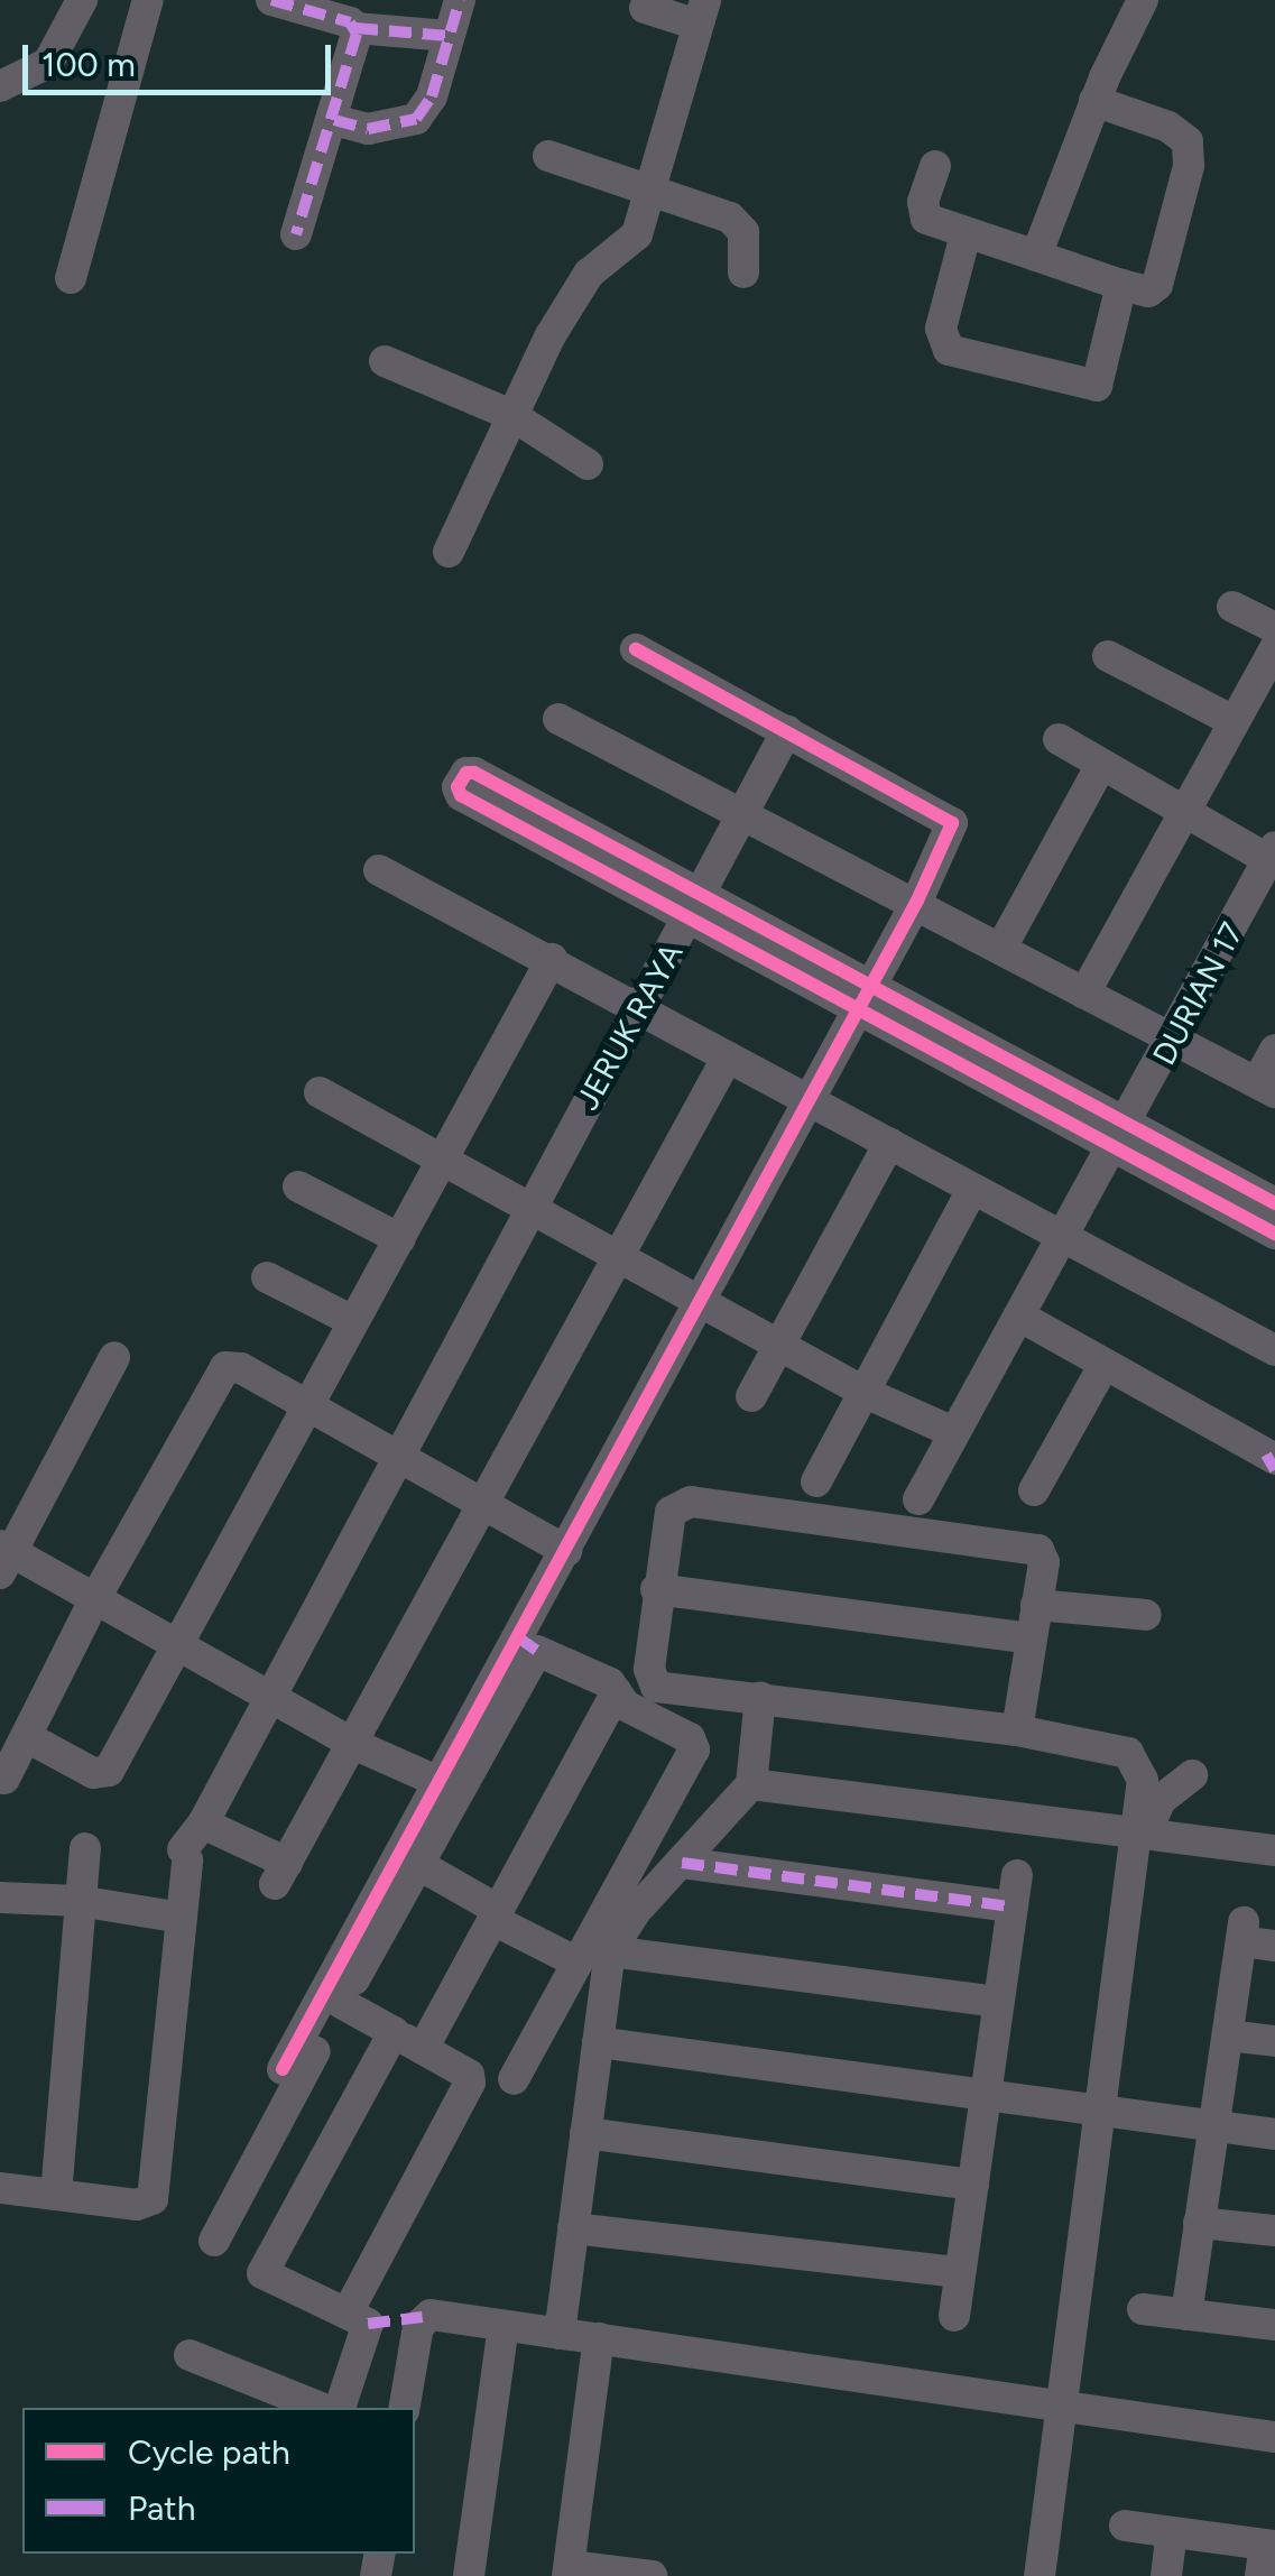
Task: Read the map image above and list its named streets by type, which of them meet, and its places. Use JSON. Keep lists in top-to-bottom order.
{
  "streets": {
    "street": ["DURIAN 17", "JERUK RAYA"]
  },
  "legend": ["Cycle path", "Path"],
  "scale_bar": "100 m"
}
